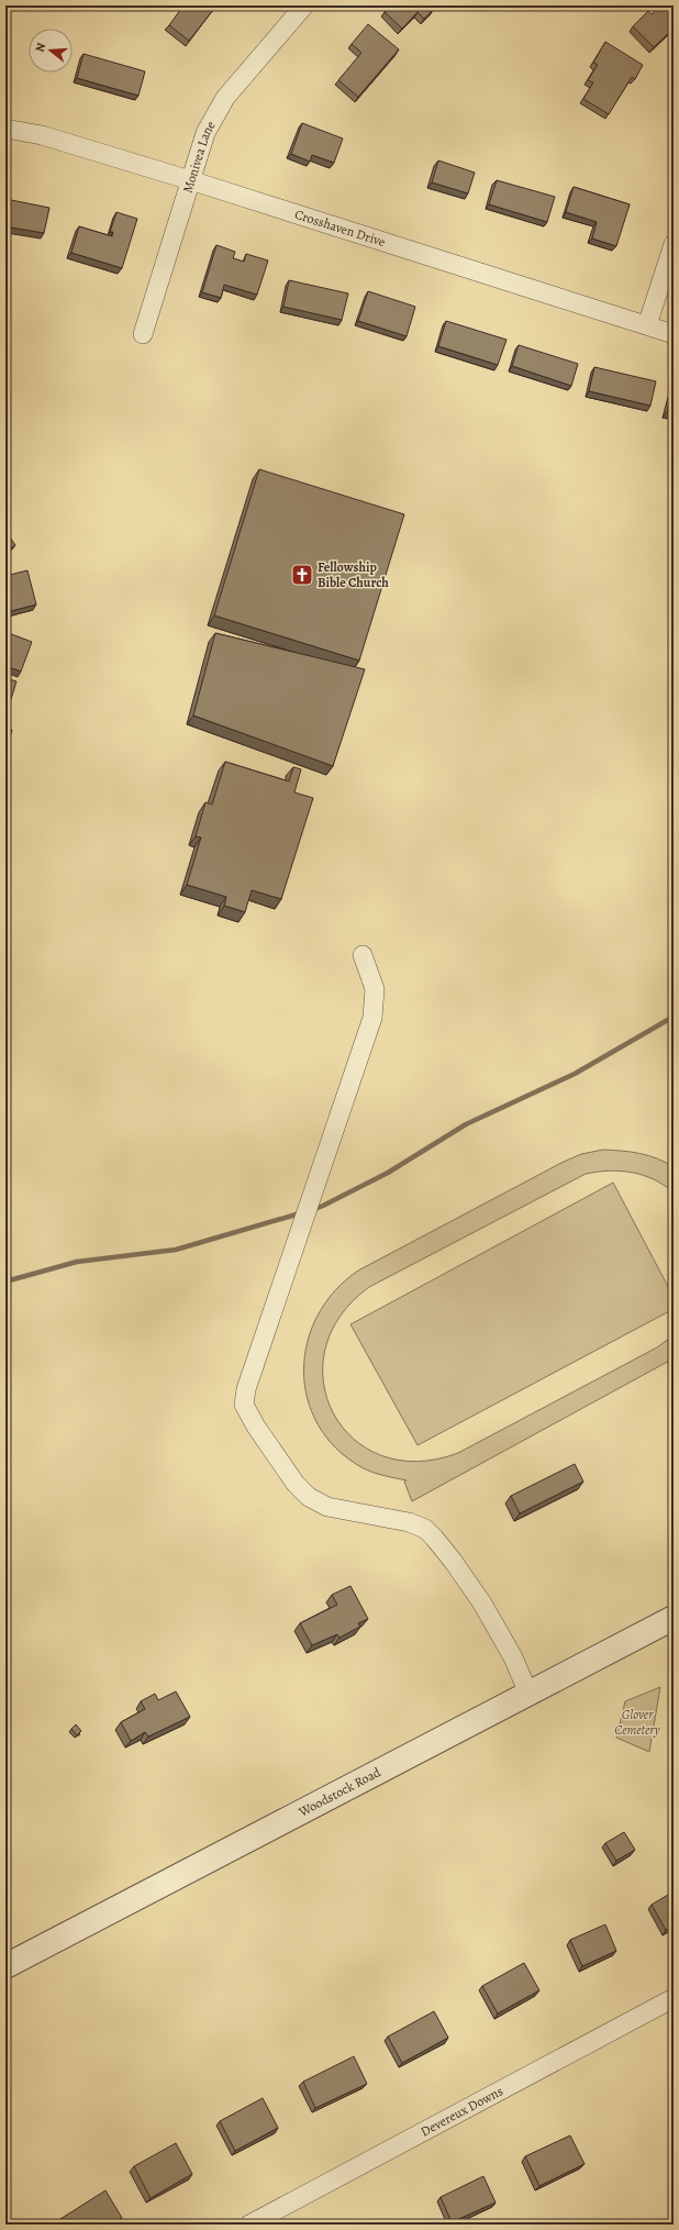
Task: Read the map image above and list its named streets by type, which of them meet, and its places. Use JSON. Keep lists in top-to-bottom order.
{
  "streets": {
    "street": [
      "Monivea Lane",
      "Crosshaven Drive",
      "Woodstock Road",
      "Devereux Downs"
    ]
  },
  "crossings": [
    ["Monivea Lane", "Crosshaven Drive"]
  ],
  "parks": ["Glover Cemetery"],
  "places": {
    "church": ["Fellowship Bible Church"]
  },
  "north": "left"
}
